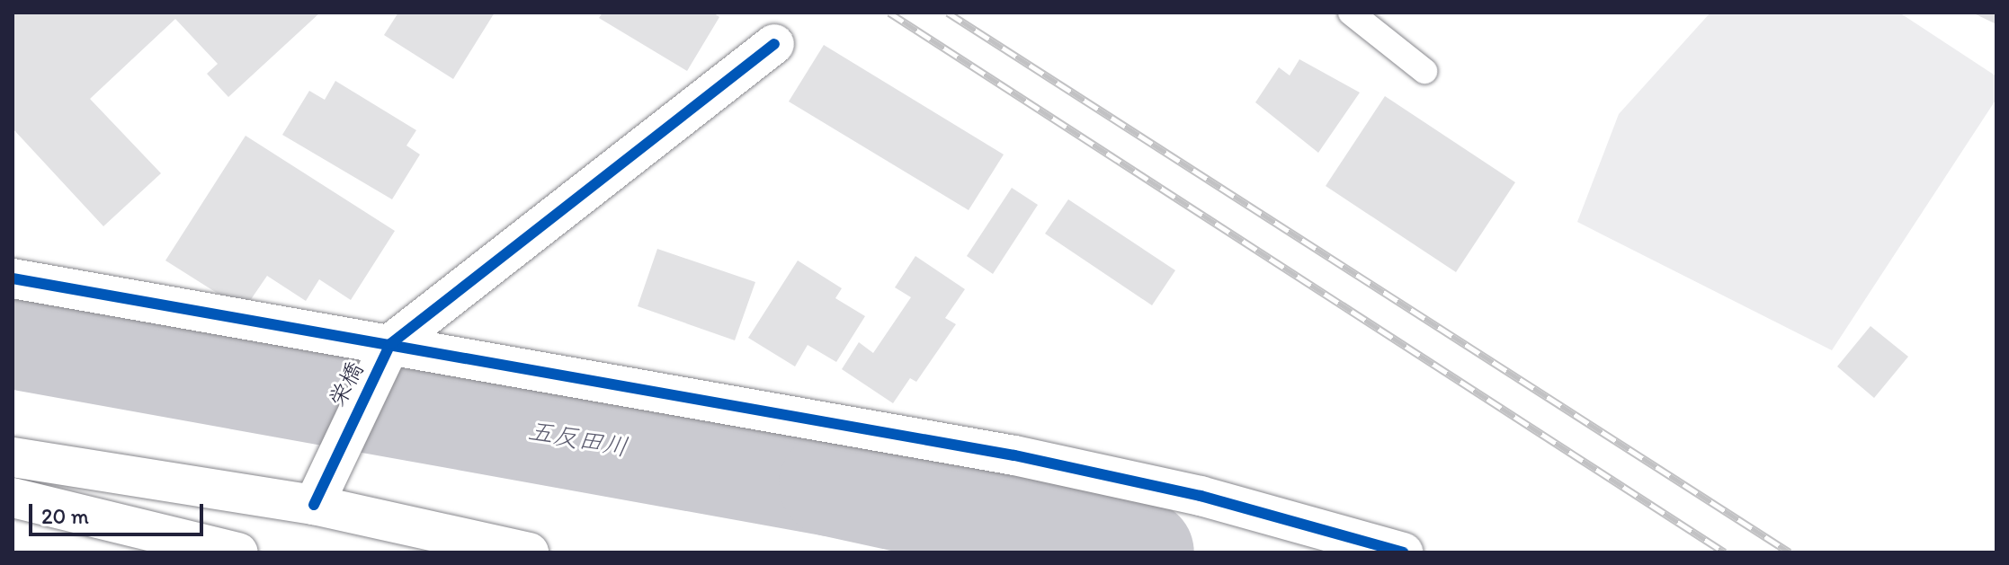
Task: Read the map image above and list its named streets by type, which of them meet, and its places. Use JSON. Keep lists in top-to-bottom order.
{
  "streets": {
    "street": ["栄橋"]
  },
  "water": ["五反田川"],
  "scale_bar": "20 m"
}
